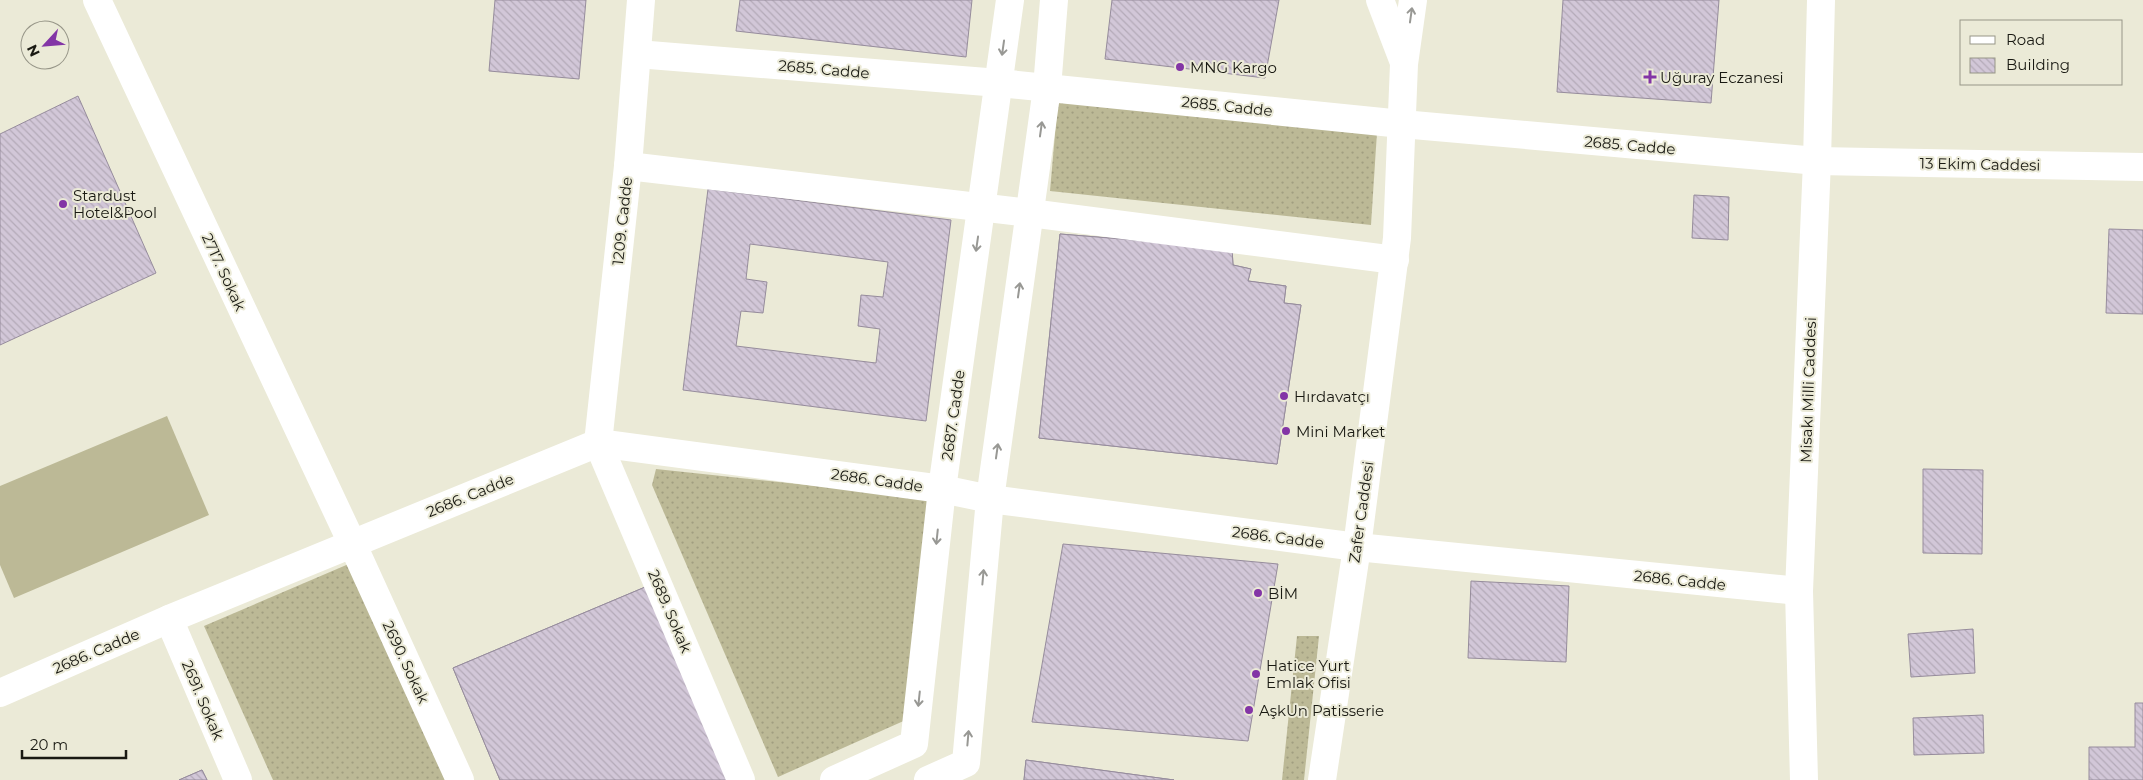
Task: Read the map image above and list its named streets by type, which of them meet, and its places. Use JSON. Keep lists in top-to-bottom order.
{
  "streets": {
    "street": [
      "2685. Cadde",
      "13 Ekim Caddesi",
      "1209. Cadde",
      "2717. Sokak",
      "Misakı Milli Caddesi",
      "2687. Cadde",
      "2686. Cadde",
      "Zafer Caddesi",
      "2689. Sokak",
      "2690. Sokak",
      "2691. Sokak"
    ]
  },
  "crossings": [
    ["2685. Cadde", "13 Ekim Caddesi"],
    ["2685. Cadde", "1209. Cadde"],
    ["2685. Cadde", "Misakı Milli Caddesi"],
    ["2685. Cadde", "2687. Cadde"],
    ["2685. Cadde", "Zafer Caddesi"],
    ["13 Ekim Caddesi", "Misakı Milli Caddesi"],
    ["1209. Cadde", "2686. Cadde"],
    ["1209. Cadde", "2689. Sokak"],
    ["2717. Sokak", "2686. Cadde"],
    ["2717. Sokak", "2690. Sokak"],
    ["Misakı Milli Caddesi", "2686. Cadde"],
    ["2687. Cadde", "2686. Cadde"],
    ["2686. Cadde", "Zafer Caddesi"],
    ["2686. Cadde", "2689. Sokak"],
    ["2686. Cadde", "2690. Sokak"],
    ["2686. Cadde", "2691. Sokak"]
  ],
  "places": {
    "other": [
      "MNG Kargo",
      "Stardust Hotel&Pool",
      "Hırdavatçı",
      "Mini Market",
      "BİM",
      "Hatice Yurt Emlak Ofisi",
      "AşkUn Patisserie"
    ],
    "health": ["Uğuray Eczanesi"]
  },
  "legend": ["Road", "Building"],
  "scale_bar": "20 m",
  "north": "bottom left"
}
